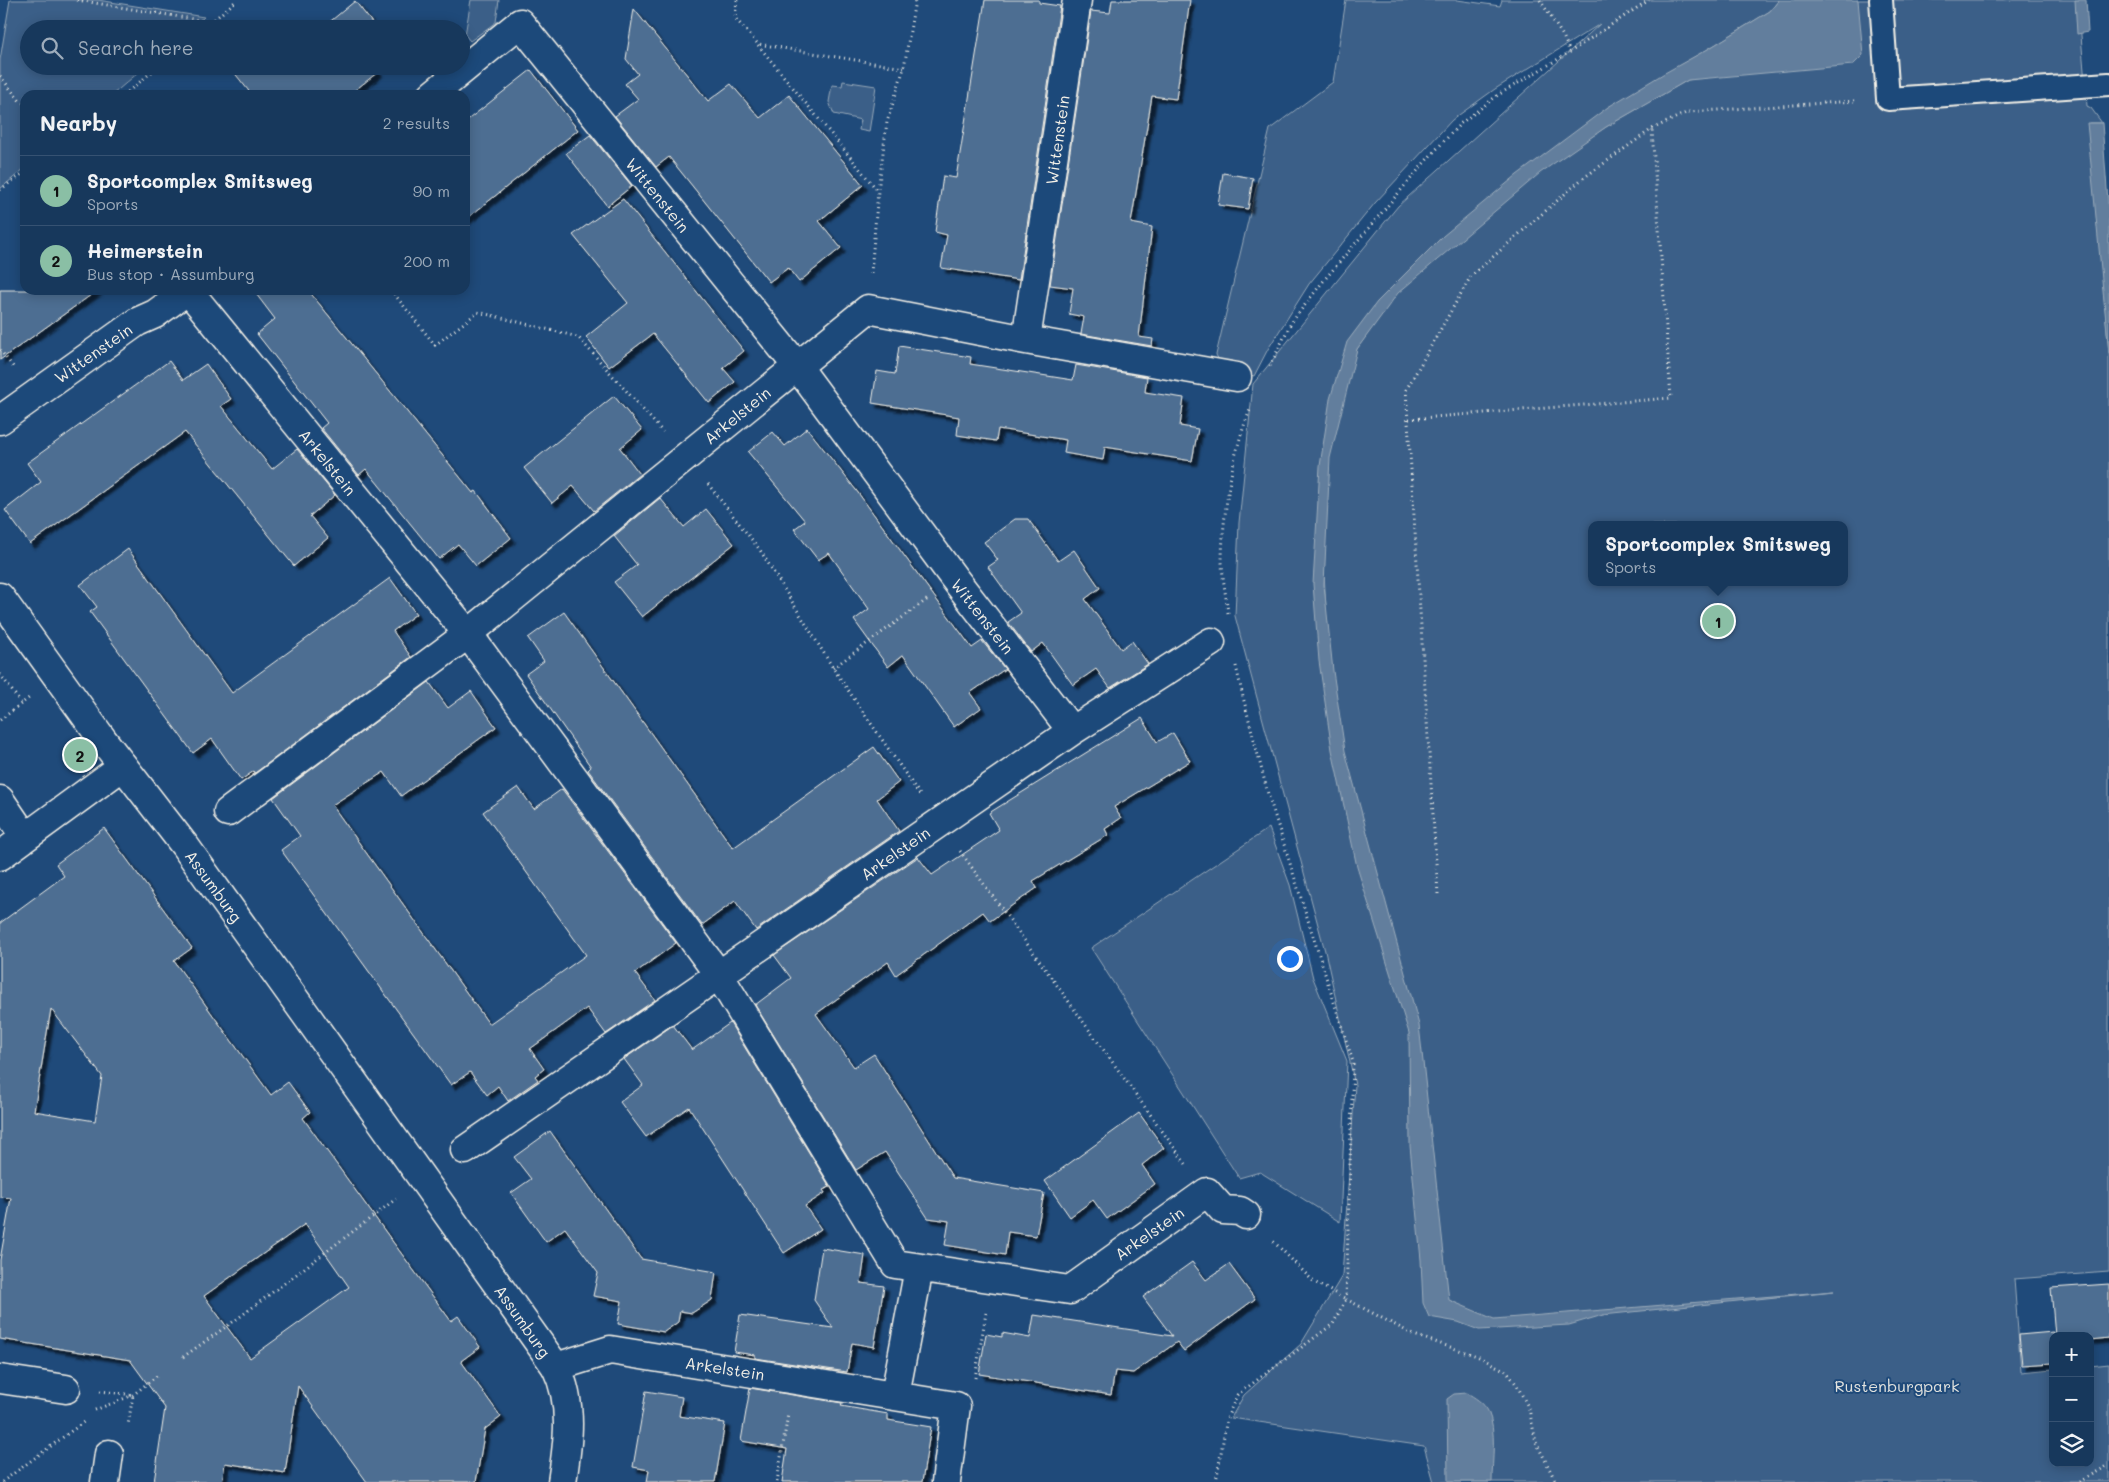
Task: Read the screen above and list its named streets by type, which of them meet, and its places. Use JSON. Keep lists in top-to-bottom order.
{
  "streets": {
    "street": ["Wittenstein", "Arkelstein", "Assumburg"]
  },
  "crossings": [
    ["Wittenstein", "Arkelstein"],
    ["Arkelstein", "Assumburg"]
  ],
  "parks": ["Rustenburgpark"],
  "page": {
    "search": "Search here",
    "heading": ["Nearby", "2 results"],
    "list": [
      {
        "mark": "1",
        "name": "Sportcomplex Smitsweg",
        "note": "Sports",
        "value": "90 m"
      },
      {
        "mark": "2",
        "name": "Heimerstein",
        "note": "Bus stop · Assumburg",
        "value": "200 m"
      }
    ],
    "popup": ["Sportcomplex Smitsweg", "Sports"],
    "pins": ["1", "2"],
    "map_buttons": ["+", "−"]
  }
}
